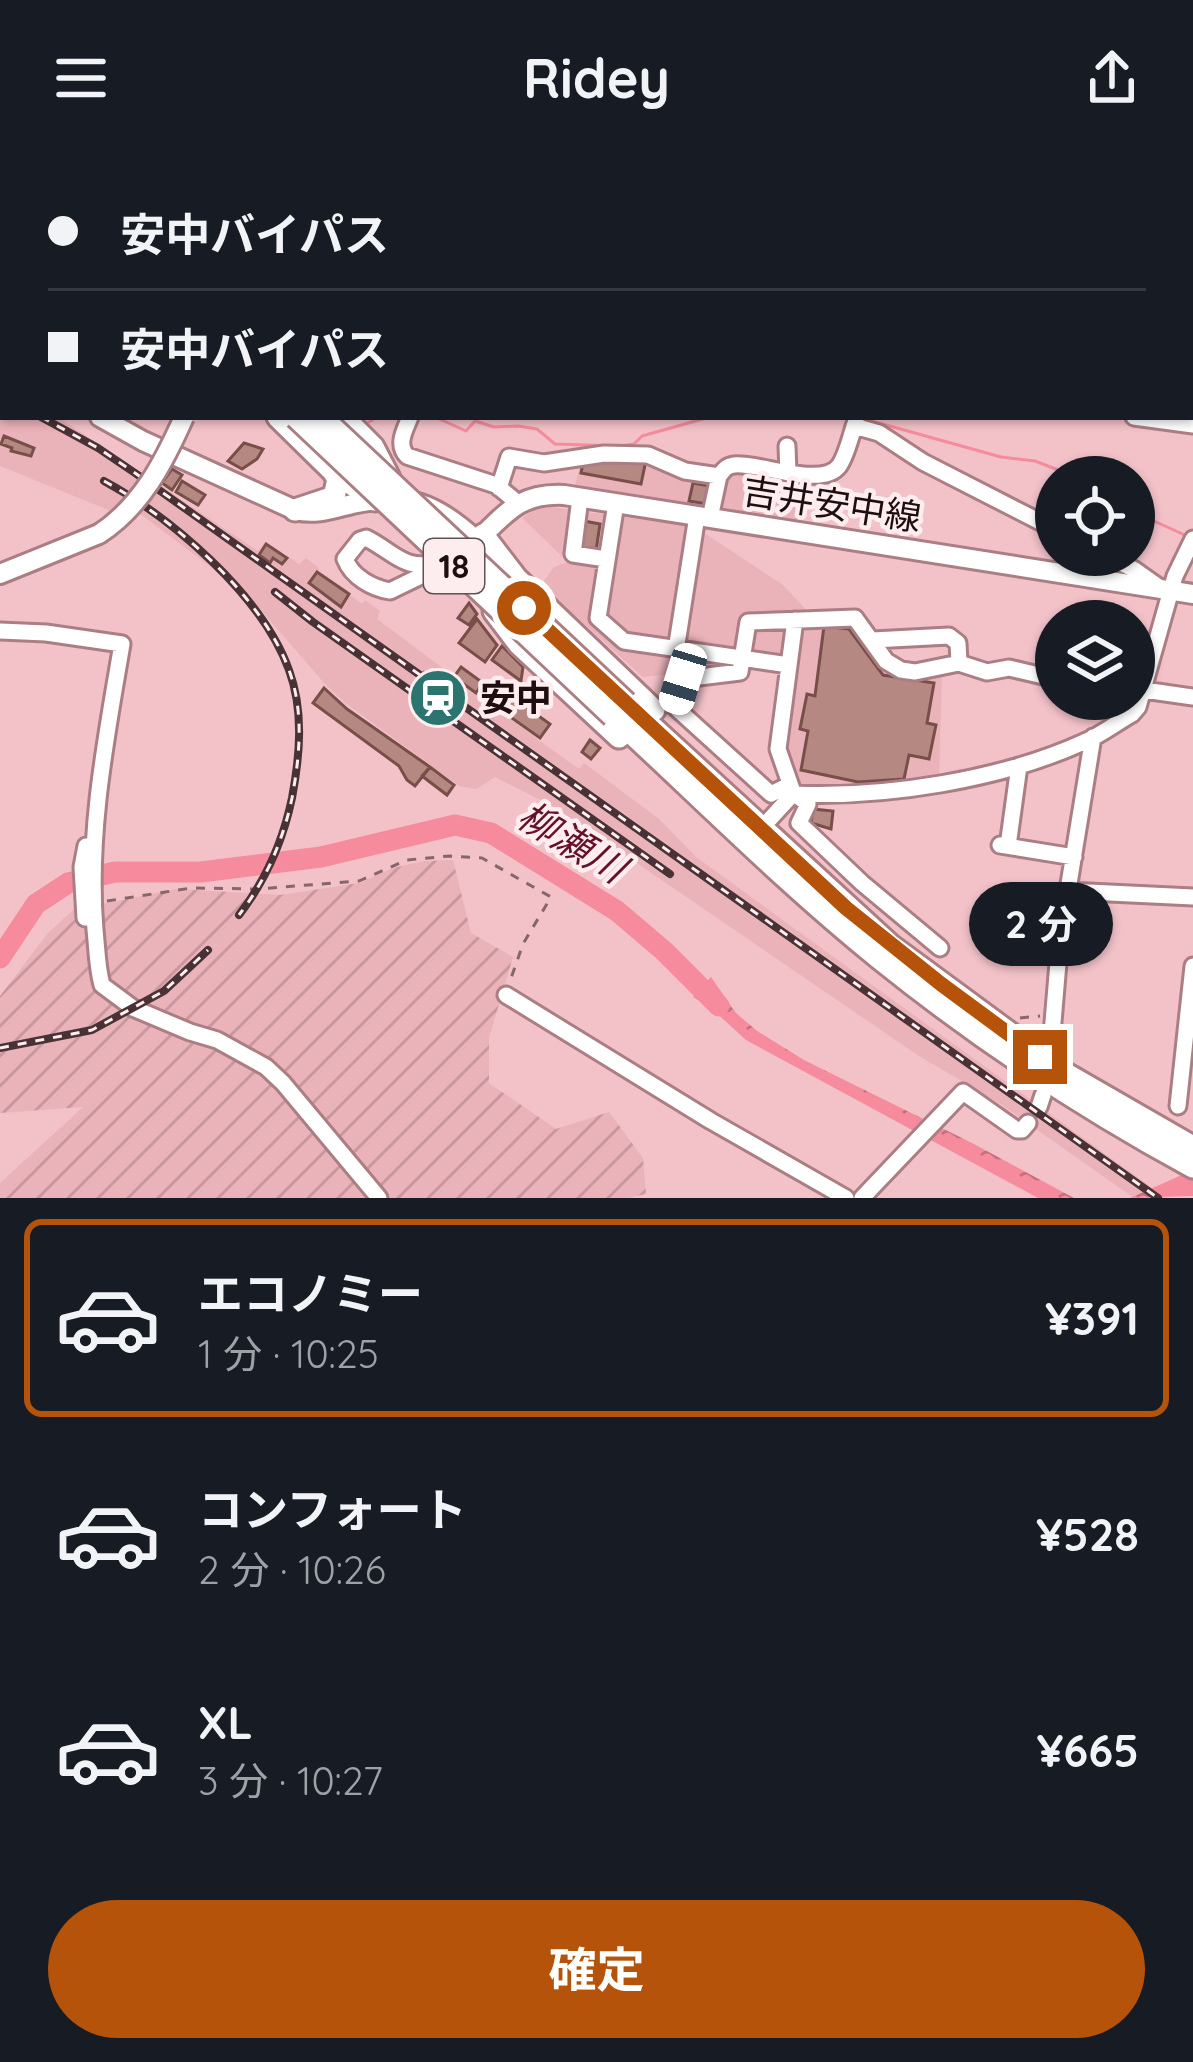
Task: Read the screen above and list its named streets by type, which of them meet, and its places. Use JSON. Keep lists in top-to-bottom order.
{
  "streets": {
    "highway": ["18"],
    "main road": ["吉井安中線"]
  },
  "water": ["柳瀬川"],
  "places": {
    "station": ["安中"]
  },
  "page": {
    "header": "Ridey",
    "banner": ["安中バイパス", "安中バイパス"],
    "bubble": "2 分",
    "list": [
      {
        "name": "エコノミー",
        "note": "1 分 · 10:25",
        "value": "¥391"
      },
      {
        "name": "コンフォート",
        "note": "2 分 · 10:26",
        "value": "¥528"
      },
      {
        "name": "XL",
        "note": "3 分 · 10:27",
        "value": "¥665"
      }
    ],
    "buttons": "確定"
  }
}
